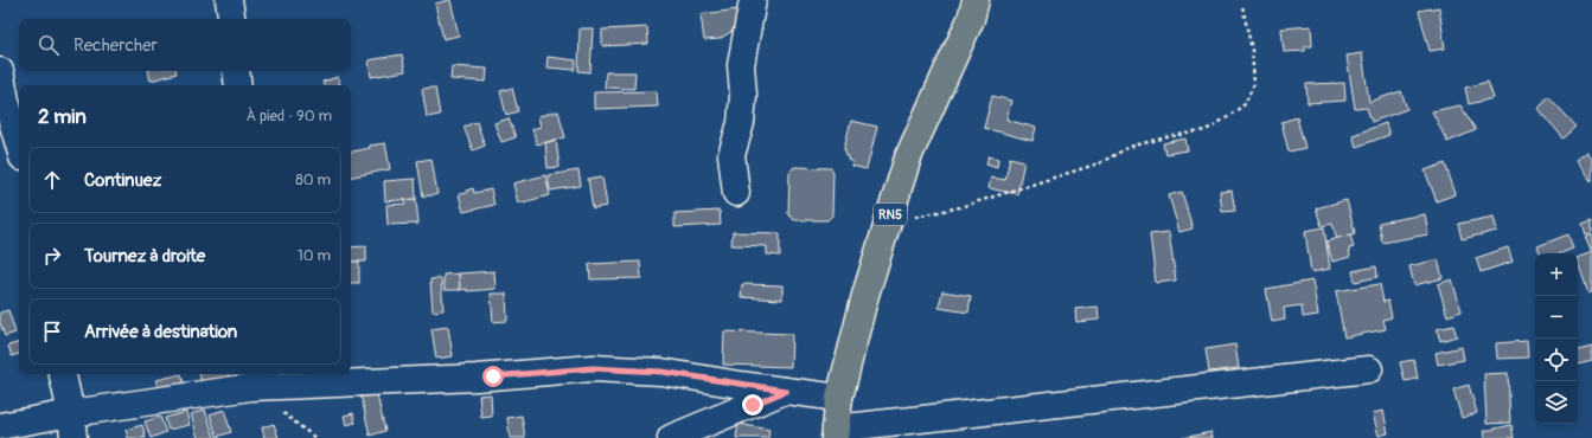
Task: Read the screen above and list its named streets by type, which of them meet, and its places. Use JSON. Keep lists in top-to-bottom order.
{
  "streets": {
    "highway": ["RN5"]
  },
  "page": {
    "search": "Rechercher",
    "heading": ["2 min", "À pied · 90 m"],
    "list": [
      ["Continuez", "80 m"],
      ["Tournez à droite", "10 m"],
      "Arrivée à destination"
    ],
    "map_buttons": ["+", "−"]
  }
}
